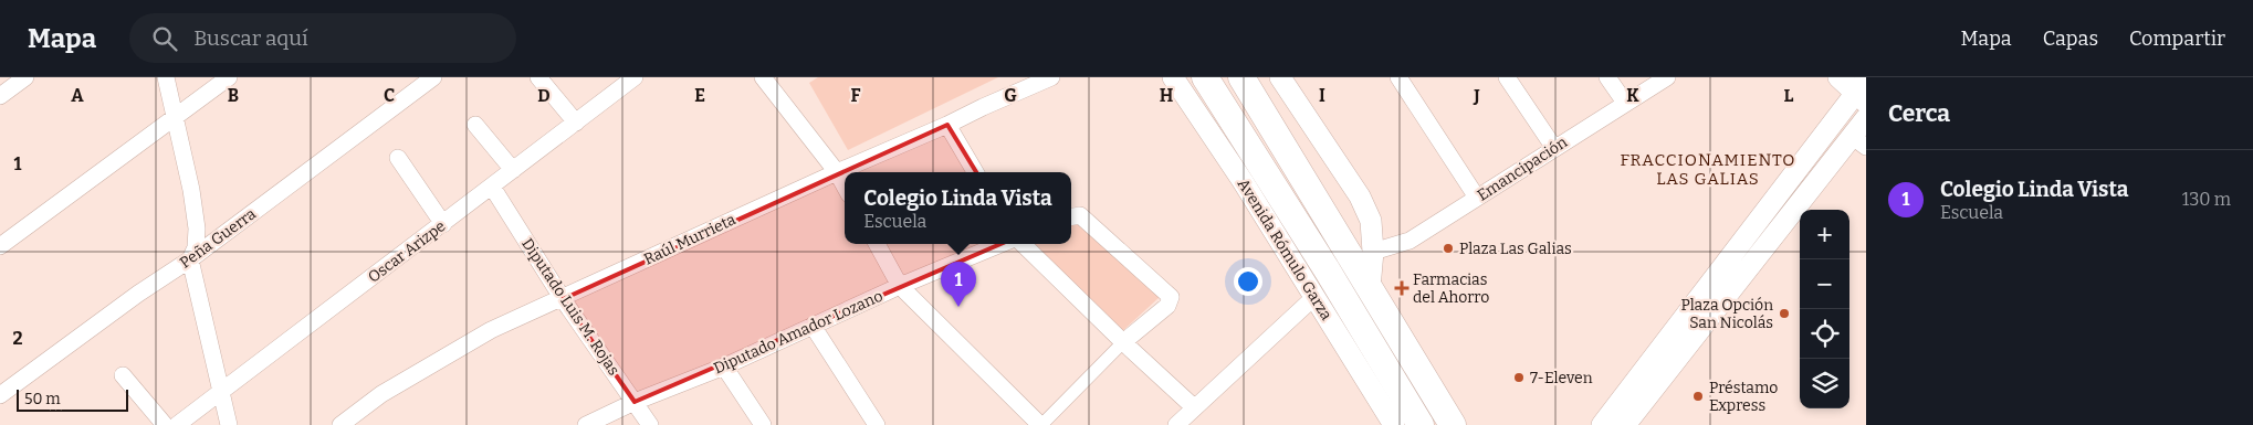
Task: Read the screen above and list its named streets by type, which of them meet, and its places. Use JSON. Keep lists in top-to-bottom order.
{
  "streets": {
    "main road": ["Avenida Rómulo Garza"],
    "street": [
      "Emancipación",
      "Peña Guerra",
      "Raúl Murrieta",
      "Oscar Arizpe",
      "Diputado Luis M. Rojas",
      "Diputado Amador Lozano"
    ]
  },
  "crossings": [
    ["Raúl Murrieta", "Diputado Luis M. Rojas"],
    ["Oscar Arizpe", "Diputado Luis M. Rojas"],
    ["Diputado Luis M. Rojas", "Diputado Amador Lozano"]
  ],
  "districts": ["FRACCIONAMIENTO LAS GALIAS"],
  "places": {
    "other": [
      "Plaza Las Galias",
      "Plaza Opción San Nicolás",
      "7-Eleven",
      "Préstamo Express"
    ],
    "health": ["Farmacias del Ahorro"]
  },
  "scale_bar": "50 m",
  "page": {
    "header": "Mapa",
    "search": "Buscar aquí",
    "nav": ["Mapa", "Capas", "Compartir"],
    "heading": "Cerca",
    "list": [
      {
        "mark": "1",
        "name": "Colegio Linda Vista",
        "note": "Escuela",
        "value": "130 m"
      }
    ],
    "popup": ["Colegio Linda Vista", "Escuela"],
    "map_buttons": ["+", "−"],
    "pins": "1",
    "scale": "50 m"
  },
  "grid": {
    "columns": [
      "A",
      "B",
      "C",
      "D",
      "E",
      "F",
      "G",
      "H",
      "I",
      "J",
      "K",
      "L"
    ],
    "rows": ["1", "2"]
  }
}
